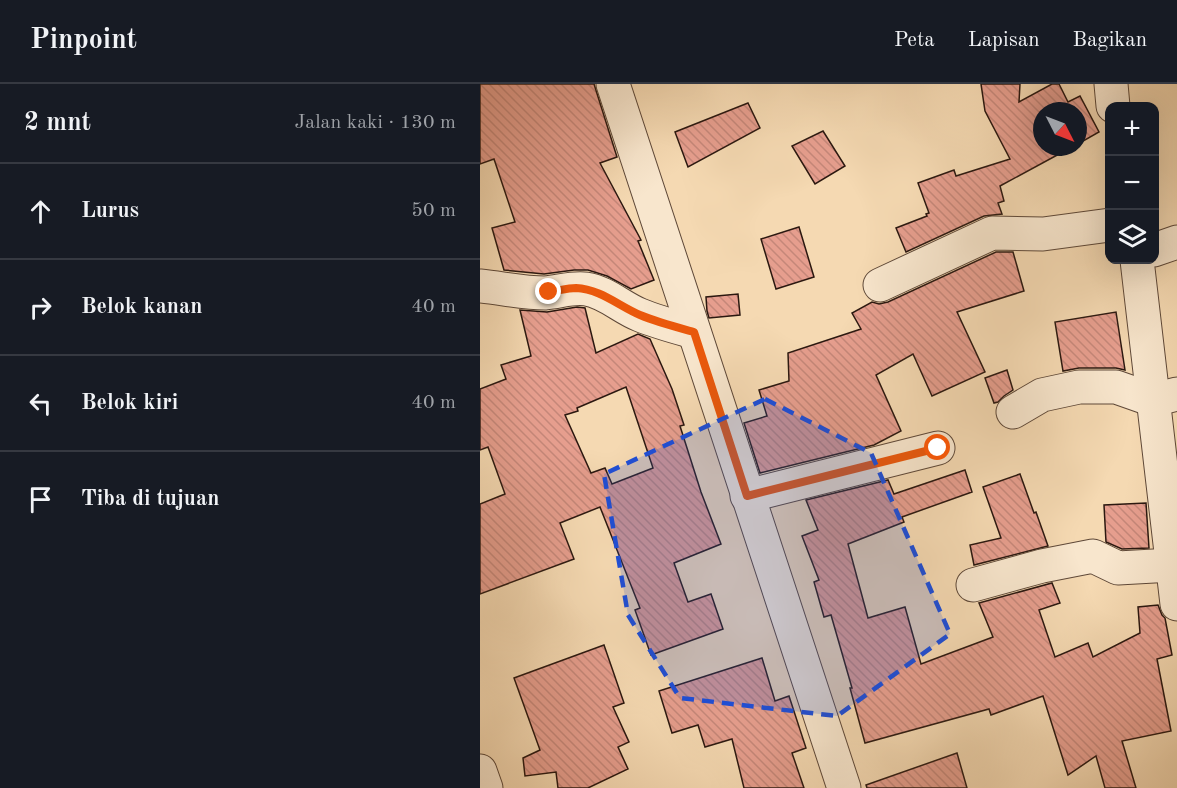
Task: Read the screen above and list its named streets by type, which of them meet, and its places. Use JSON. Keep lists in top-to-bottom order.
{
  "north": "bottom right",
  "page": {
    "header": "Pinpoint",
    "nav": ["Peta", "Lapisan", "Bagikan"],
    "heading": ["2 mnt", "Jalan kaki · 130 m"],
    "map_buttons": ["+", "−"],
    "list": [
      ["Lurus", "50 m"],
      ["Belok kanan", "40 m"],
      ["Belok kiri", "40 m"],
      "Tiba di tujuan"
    ]
  }
}
